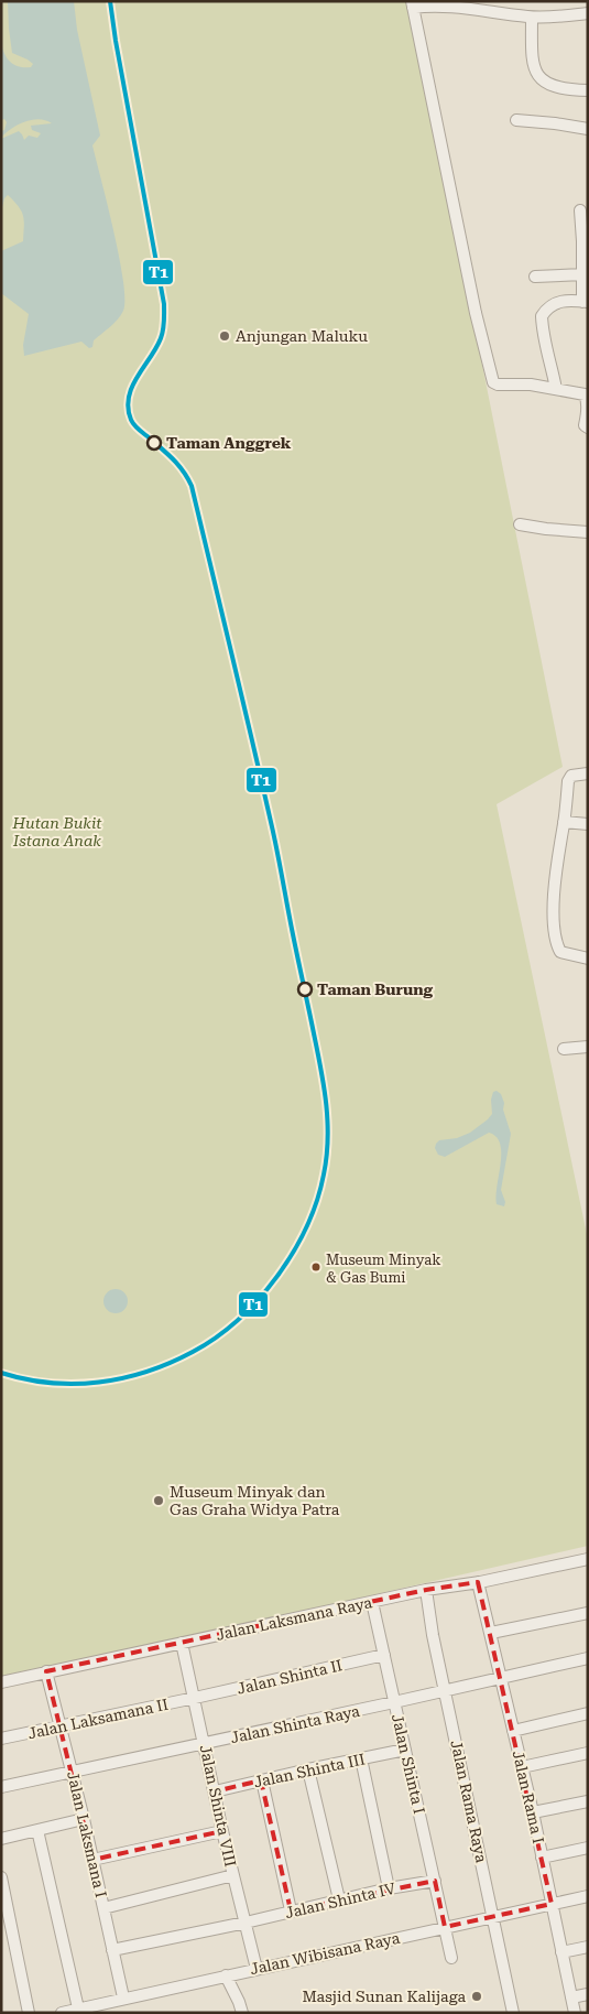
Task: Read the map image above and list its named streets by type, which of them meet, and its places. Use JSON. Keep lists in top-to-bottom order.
{
  "streets": {
    "street": [
      "Jalan Laksmana Raya",
      "Jalan Shinta II",
      "Jalan Laksamana II",
      "Jalan Shinta Raya",
      "Jalan Shinta I",
      "Jalan Shinta III",
      "Jalan Rama I",
      "Jalan Rama Raya",
      "Jalan Shinta VIII",
      "Jalan Laksmana I",
      "Jalan Shinta IV",
      "Jalan Wibisana Raya"
    ]
  },
  "crossings": [
    ["Jalan Laksmana Raya", "Jalan Shinta I"],
    ["Jalan Laksmana Raya", "Jalan Rama I"],
    ["Jalan Laksmana Raya", "Jalan Rama Raya"],
    ["Jalan Laksmana Raya", "Jalan Shinta VIII"],
    ["Jalan Laksmana Raya", "Jalan Laksmana I"],
    ["Jalan Shinta II", "Jalan Laksamana II"],
    ["Jalan Shinta II", "Jalan Shinta I"],
    ["Jalan Shinta II", "Jalan Shinta VIII"],
    ["Jalan Laksamana II", "Jalan Shinta VIII"],
    ["Jalan Laksamana II", "Jalan Laksmana I"],
    ["Jalan Shinta Raya", "Jalan Shinta I"],
    ["Jalan Shinta Raya", "Jalan Rama I"],
    ["Jalan Shinta Raya", "Jalan Rama Raya"],
    ["Jalan Shinta Raya", "Jalan Shinta VIII"],
    ["Jalan Shinta Raya", "Jalan Laksmana I"],
    ["Jalan Shinta I", "Jalan Shinta III"],
    ["Jalan Shinta I", "Jalan Shinta IV"],
    ["Jalan Shinta I", "Jalan Wibisana Raya"],
    ["Jalan Shinta III", "Jalan Shinta VIII"],
    ["Jalan Rama I", "Jalan Wibisana Raya"],
    ["Jalan Rama Raya", "Jalan Wibisana Raya"],
    ["Jalan Shinta VIII", "Jalan Shinta IV"],
    ["Jalan Shinta VIII", "Jalan Wibisana Raya"],
    ["Jalan Laksmana I", "Jalan Shinta IV"],
    ["Jalan Laksmana I", "Jalan Wibisana Raya"]
  ],
  "parks": ["Hutan Bukit Istana Anak"],
  "places": [
    "Anjungan Maluku",
    "Taman Anggrek",
    "Taman Burung",
    "Museum Minyak & Gas Bumi",
    "Museum Minyak dan Gas Graha Widya Patra",
    "Masjid Sunan Kalijaga"
  ],
  "lines": ["transit line T1"]
}
